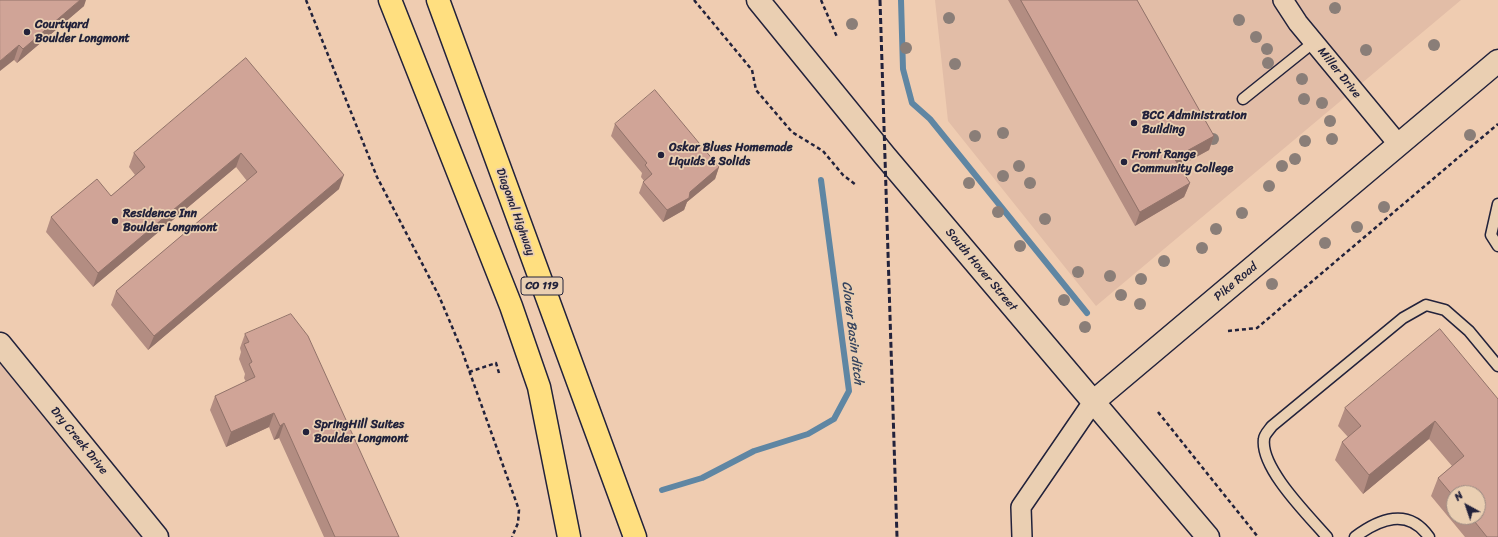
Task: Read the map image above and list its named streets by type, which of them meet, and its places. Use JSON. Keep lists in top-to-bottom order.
{
  "streets": {
    "highway": ["Diagonal Highway", "CO 119"],
    "main road": ["South Hover Street", "Pike Road", "Dry Creek Drive"],
    "street": ["Miller Drive"]
  },
  "crossings": [
    ["Miller Drive", "Pike Road"],
    ["South Hover Street", "Pike Road"]
  ],
  "water": ["Clover Basin ditch"],
  "places": [
    "Courtyard Boulder Longmont",
    "BCC Administration Building",
    "Oskar Blues Homemade Liquids & Solids",
    "Front Range Community College",
    "Residence Inn Boulder Longmont",
    "SpringHill Suites Boulder Longmont"
  ],
  "north": "top left"
}
